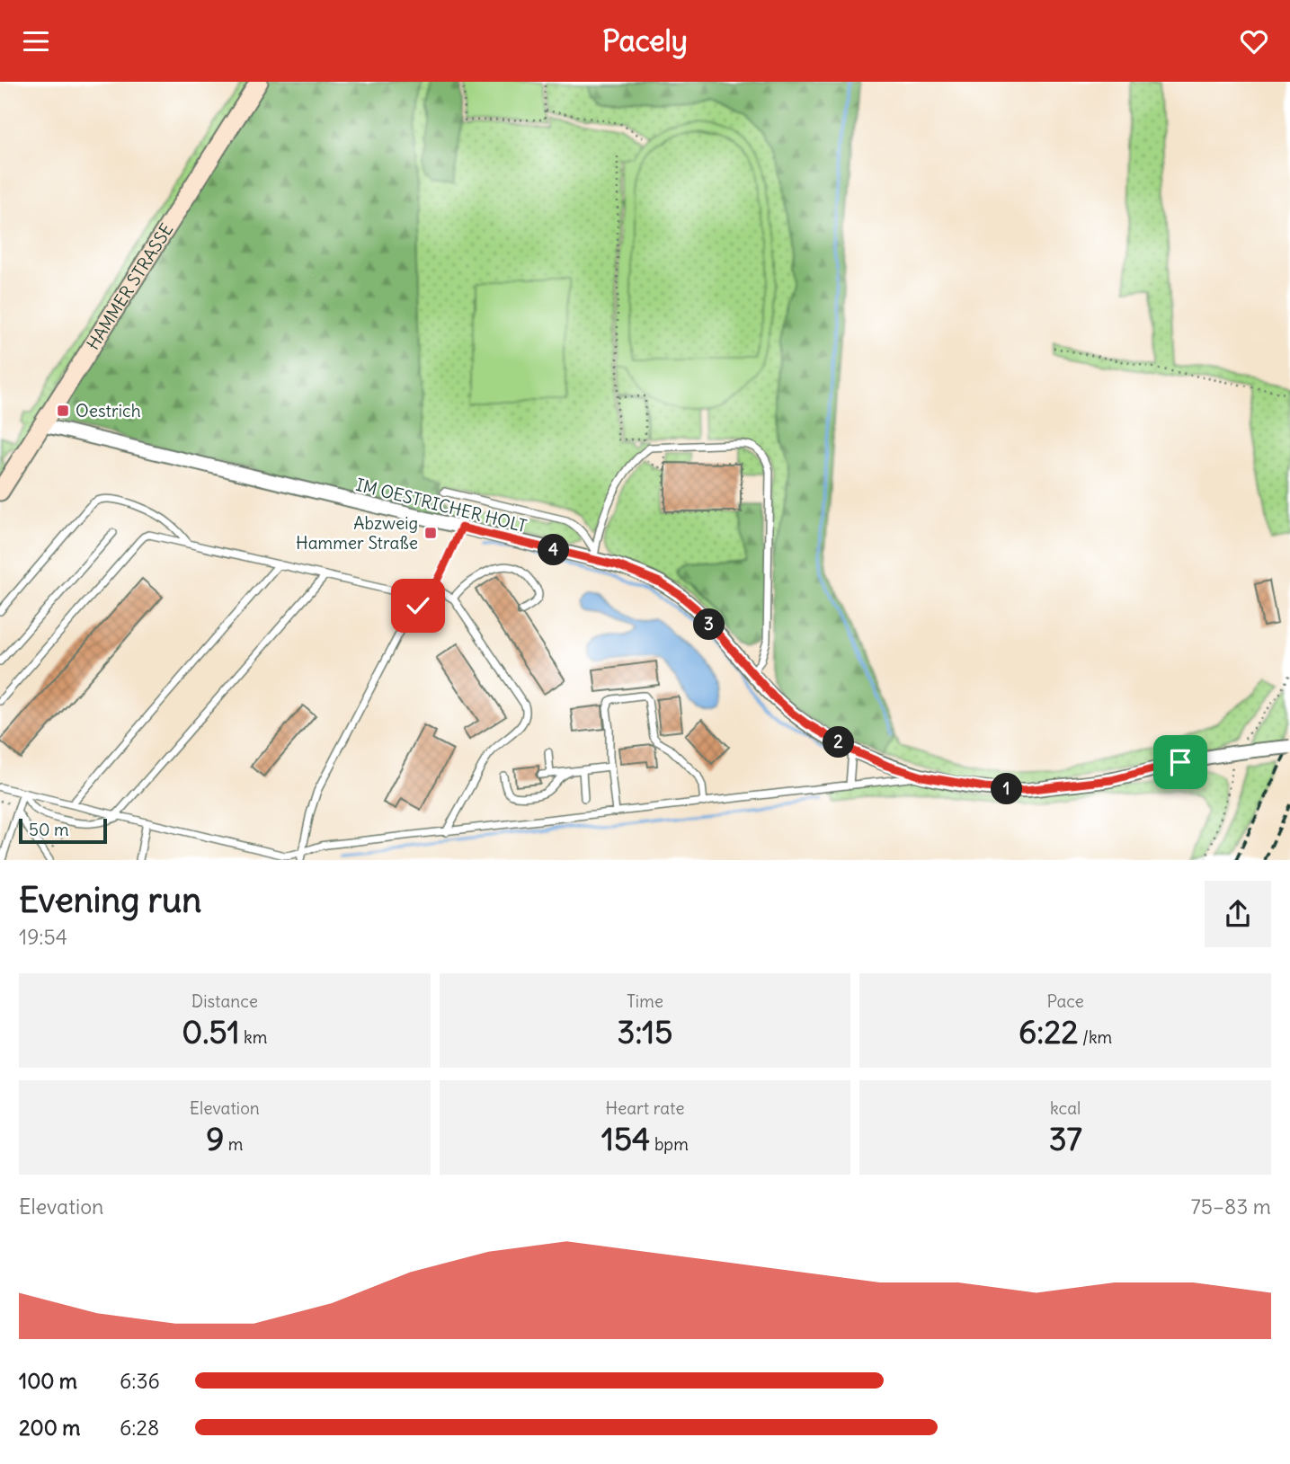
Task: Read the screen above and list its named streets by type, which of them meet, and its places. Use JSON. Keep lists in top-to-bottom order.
{
  "streets": {
    "main road": ["HAMMER STRASSE"],
    "street": ["IM OESTRICHER HOLT"]
  },
  "crossings": [
    ["HAMMER STRASSE", "IM OESTRICHER HOLT"]
  ],
  "places": {
    "transit": ["Oestrich", "Abzweig Hammer Straße"]
  },
  "scale_bar": "50 m",
  "page": {
    "header": "Pacely",
    "pins": [
      "4",
      "3",
      "2",
      "1"
    ],
    "scale": "50 m",
    "heading": ["Evening run", "19:54"],
    "stats": [
      ["Distance", "0.51 km"],
      ["Time", "3:15"],
      ["Pace", "6:22 /km"],
      ["Elevation", "9 m"],
      ["Heart rate", "154 bpm"],
      ["kcal", "37"]
    ],
    "chart": ["Elevation", "75–83 m"],
    "list": [
      {
        "name": "100 m",
        "note": "6:36"
      },
      {
        "name": "200 m",
        "note": "6:28"
      }
    ]
  }
}
